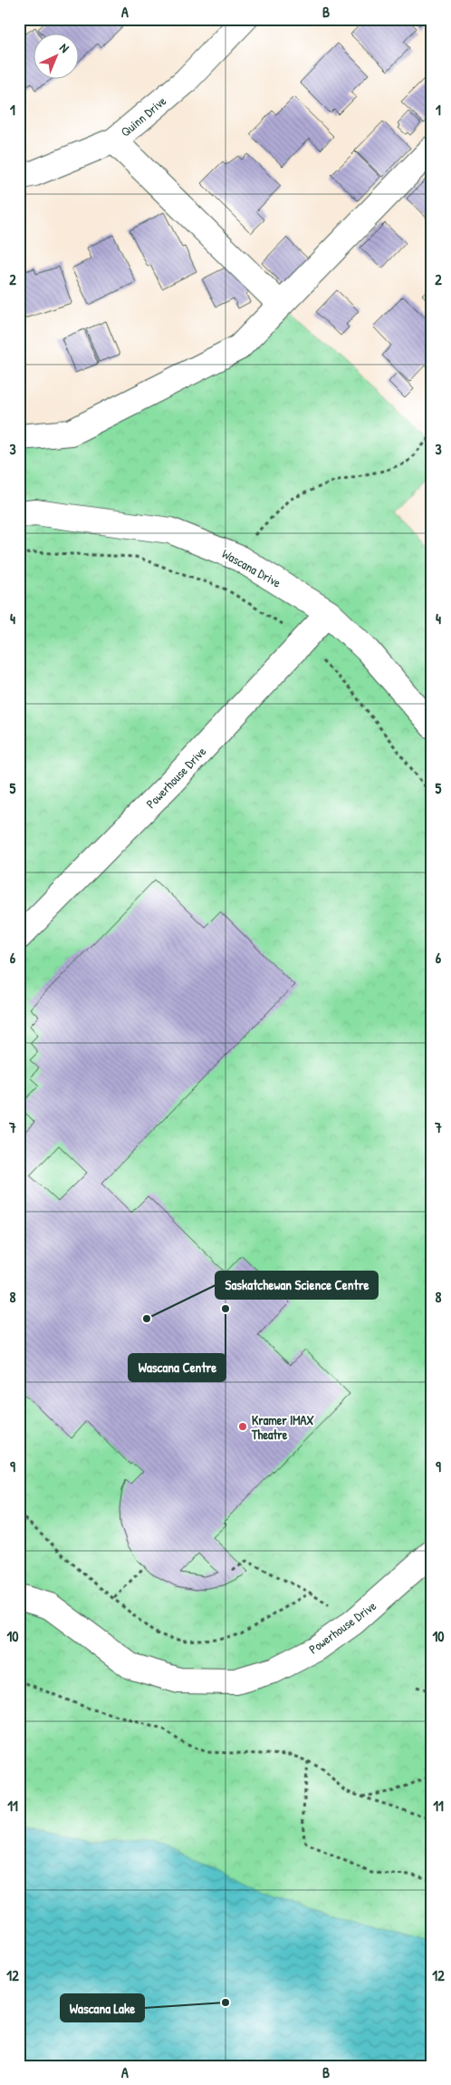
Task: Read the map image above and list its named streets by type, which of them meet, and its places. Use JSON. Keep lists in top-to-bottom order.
{
  "streets": {
    "street": ["Quinn Drive", "Wascana Drive", "Powerhouse Drive"]
  },
  "crossings": [
    ["Wascana Drive", "Powerhouse Drive"]
  ],
  "places": [
    "Wascana Centre",
    "Saskatchewan Science Centre",
    "Kramer IMAX Theatre",
    "Wascana Lake"
  ],
  "north": "top right",
  "grid": {
    "columns": ["A", "B"],
    "rows": [
      "1",
      "2",
      "3",
      "4",
      "5",
      "6",
      "7",
      "8",
      "9",
      "10",
      "11",
      "12"
    ]
  }
}
